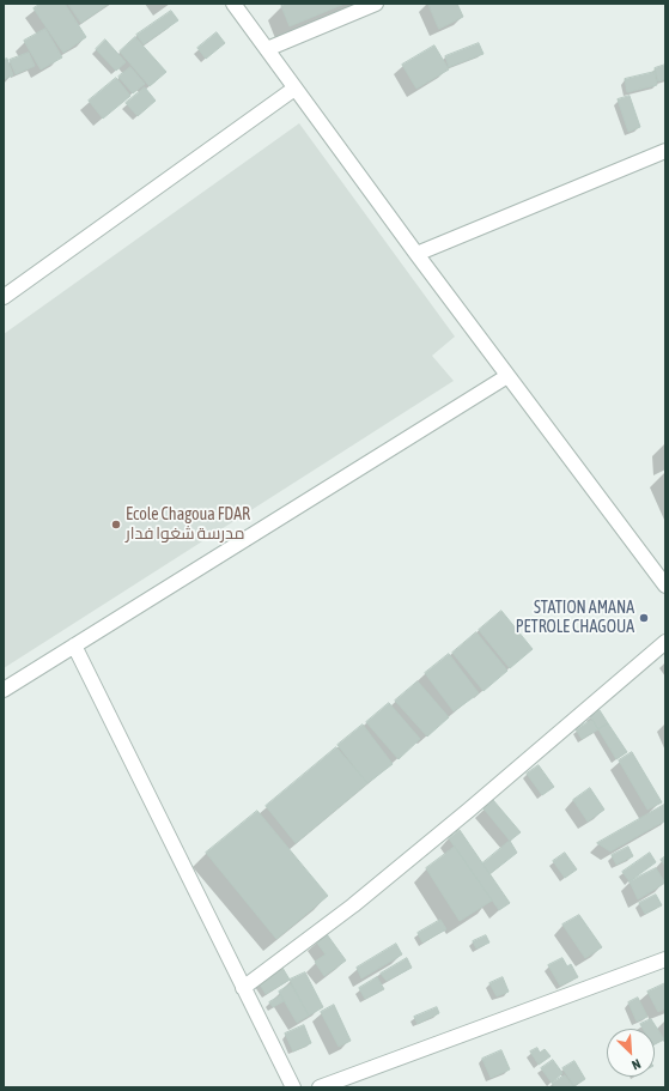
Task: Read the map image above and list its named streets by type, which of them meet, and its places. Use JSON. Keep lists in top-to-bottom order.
{
  "places": ["Ecole Chagoua FDAR مدرسة شغوا فدار", "STATION AMANA PETROLE CHAGOUA"],
  "north": "bottom right"
}
